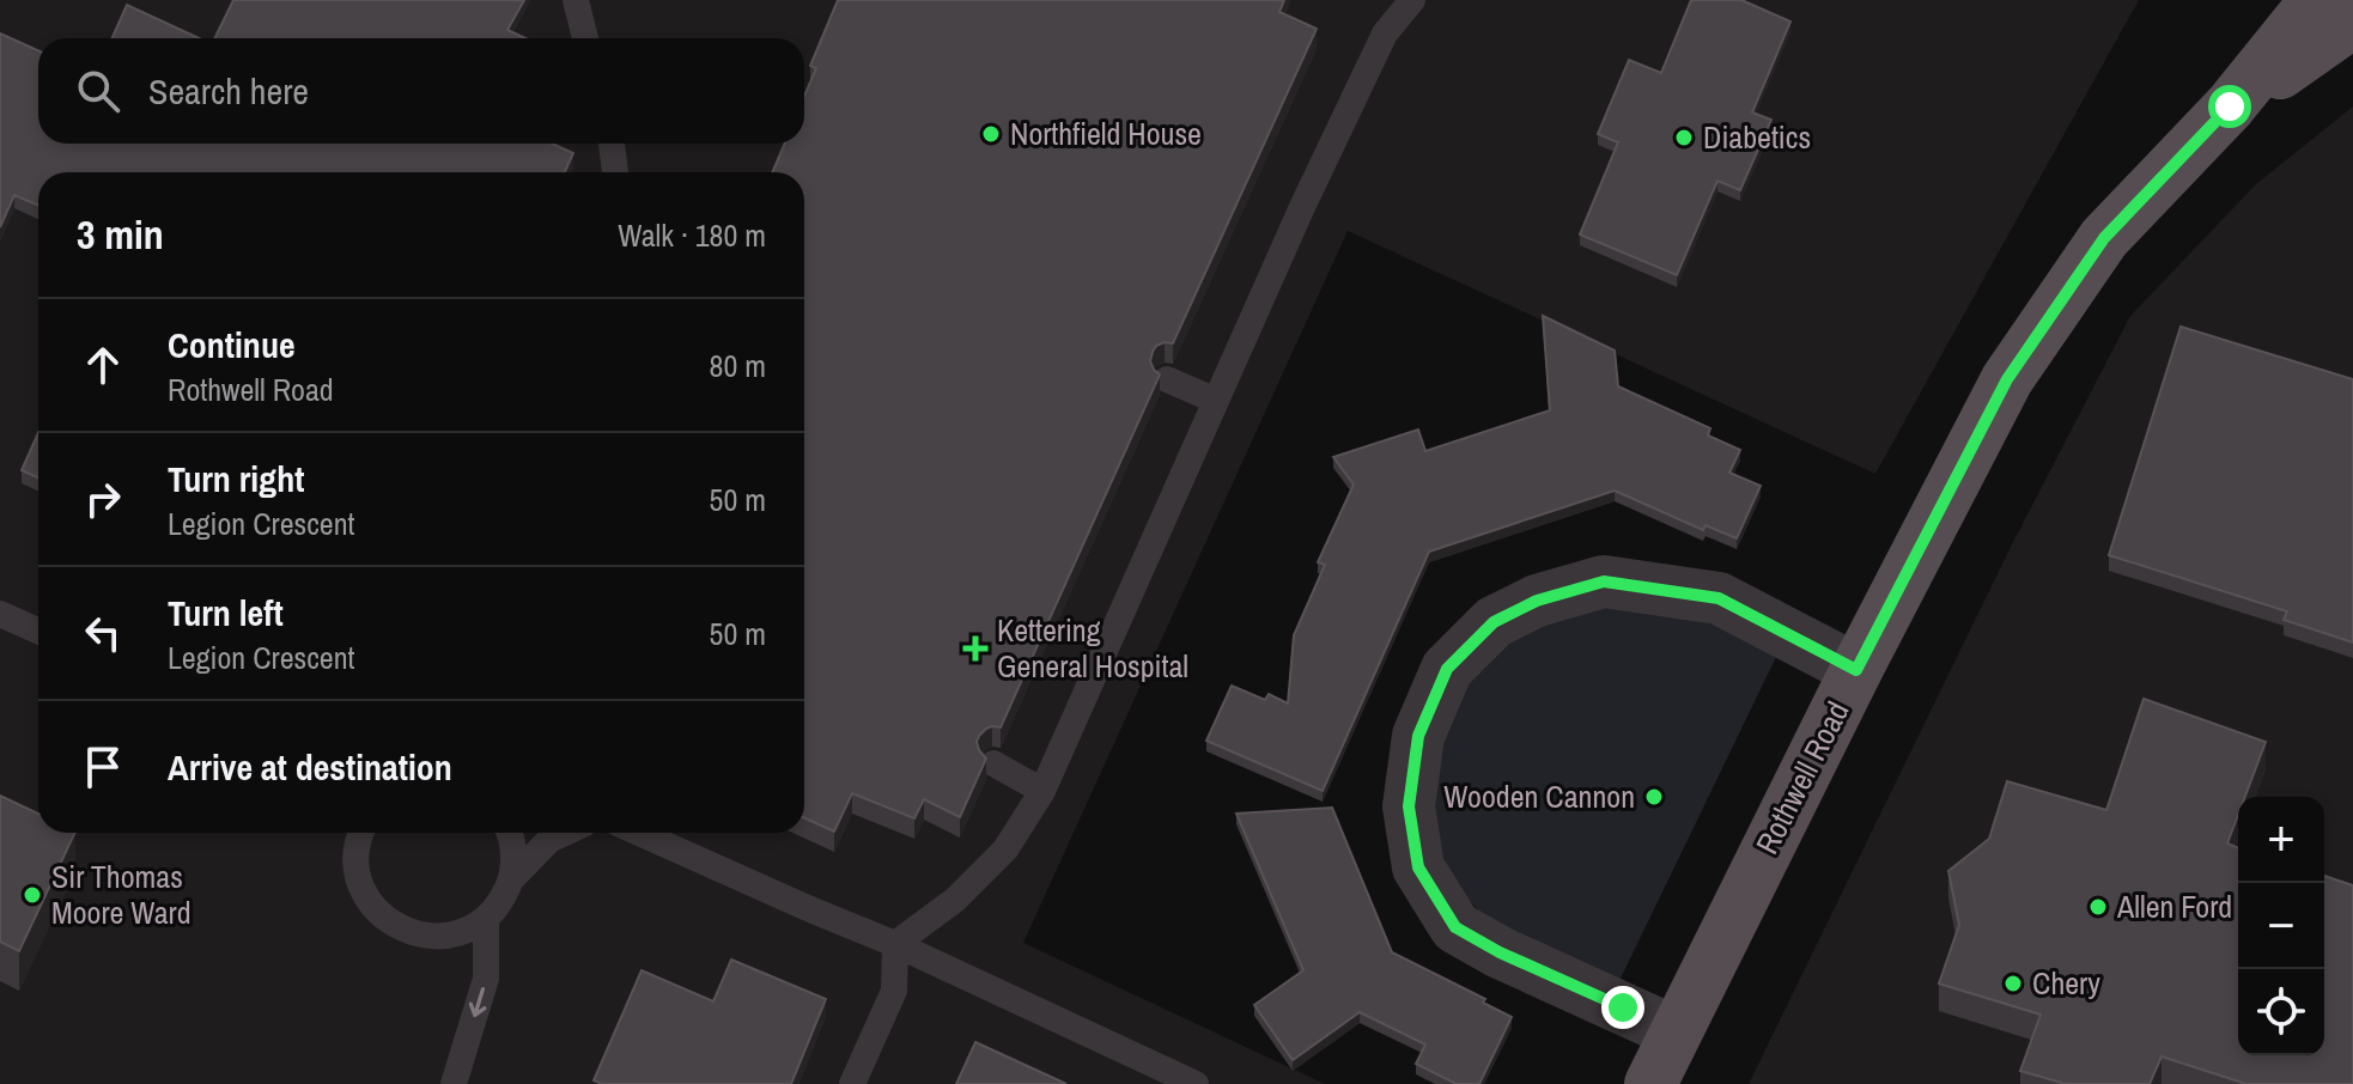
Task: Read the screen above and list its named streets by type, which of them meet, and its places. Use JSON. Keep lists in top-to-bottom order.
{
  "streets": {
    "main road": ["Rothwell Road"]
  },
  "places": {
    "other": [
      "Northfield House",
      "Diabetics",
      "Wooden Cannon",
      "Sir Thomas Moore Ward",
      "Allen Ford",
      "Chery"
    ],
    "health": ["Kettering General Hospital"]
  },
  "page": {
    "search": "Search here",
    "heading": ["3 min", "Walk · 180 m"],
    "list": [
      ["Continue", "Rothwell Road", "80 m"],
      ["Turn right", "Legion Crescent", "50 m"],
      ["Turn left", "Legion Crescent", "50 m"],
      "Arrive at destination"
    ],
    "map_buttons": ["+", "−"]
  }
}
